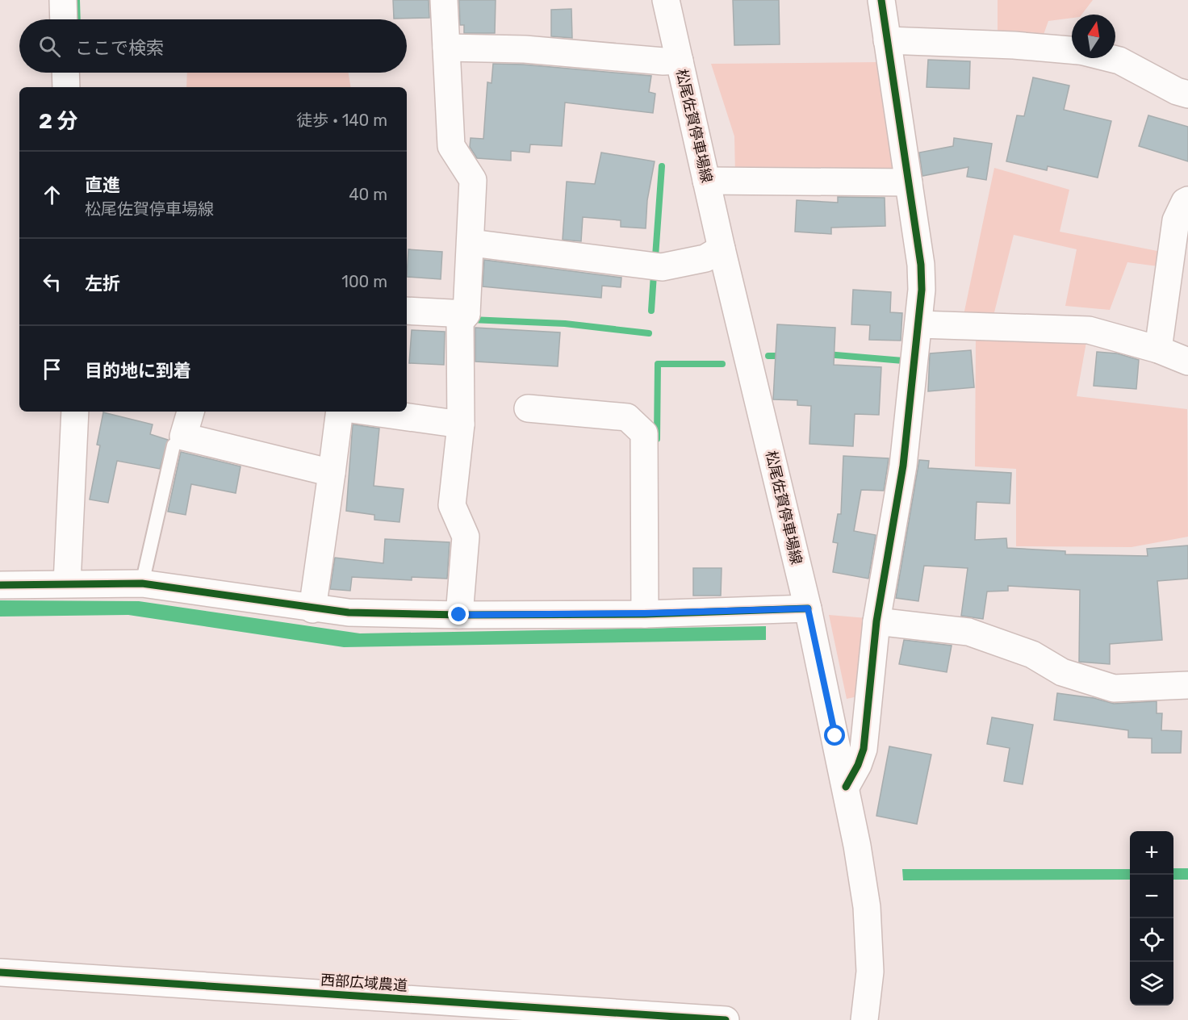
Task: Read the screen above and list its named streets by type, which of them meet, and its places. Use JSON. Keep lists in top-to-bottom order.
{
  "streets": {
    "street": ["松尾佐賀停車場線", "西部広域農道"]
  },
  "north": "top",
  "page": {
    "search": "ここで検索",
    "heading": ["2 分", "徒歩 · 140 m"],
    "list": [
      ["直進", "松尾佐賀停車場線", "40 m"],
      ["左折", "100 m"],
      "目的地に到着"
    ],
    "map_buttons": ["+", "−"]
  }
}
